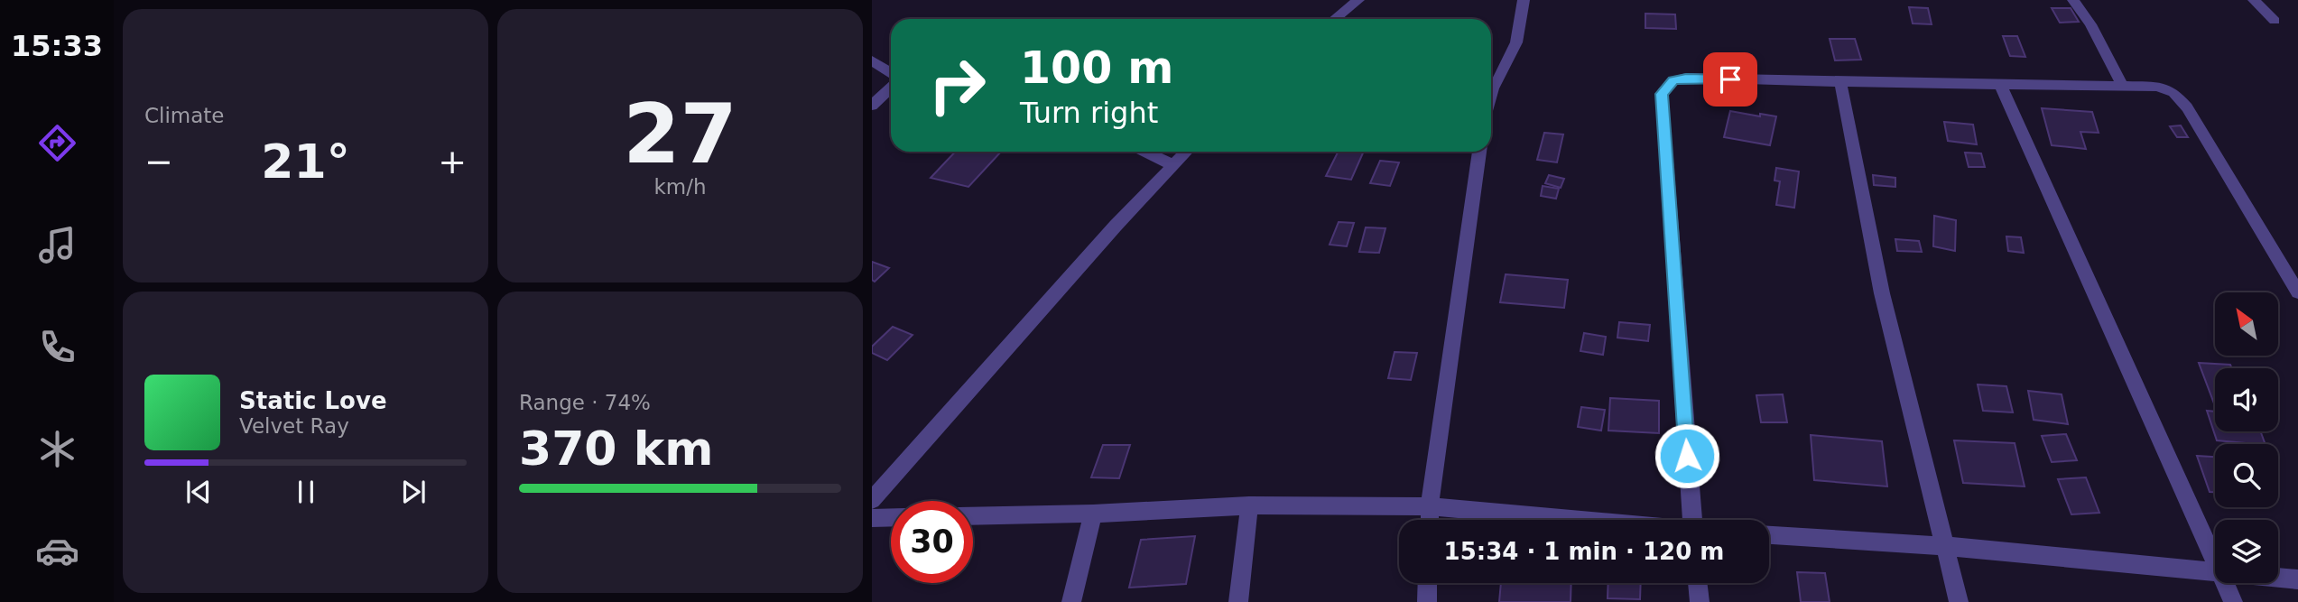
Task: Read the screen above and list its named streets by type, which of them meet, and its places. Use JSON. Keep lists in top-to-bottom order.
{
  "north": "top left",
  "page": {
    "tabs": "15:33",
    "tile": [
      "Climate",
      ["27", "km/h"],
      ["Range · 74%", "370 km"]
    ],
    "turn": ["100 m", "Turn right"],
    "heat": ["−", "21°", "+"],
    "song": ["Static Love", "Velvet Ray"],
    "limit": "30",
    "trip": "15:34 · 1 min · 120 m"
  }
}
